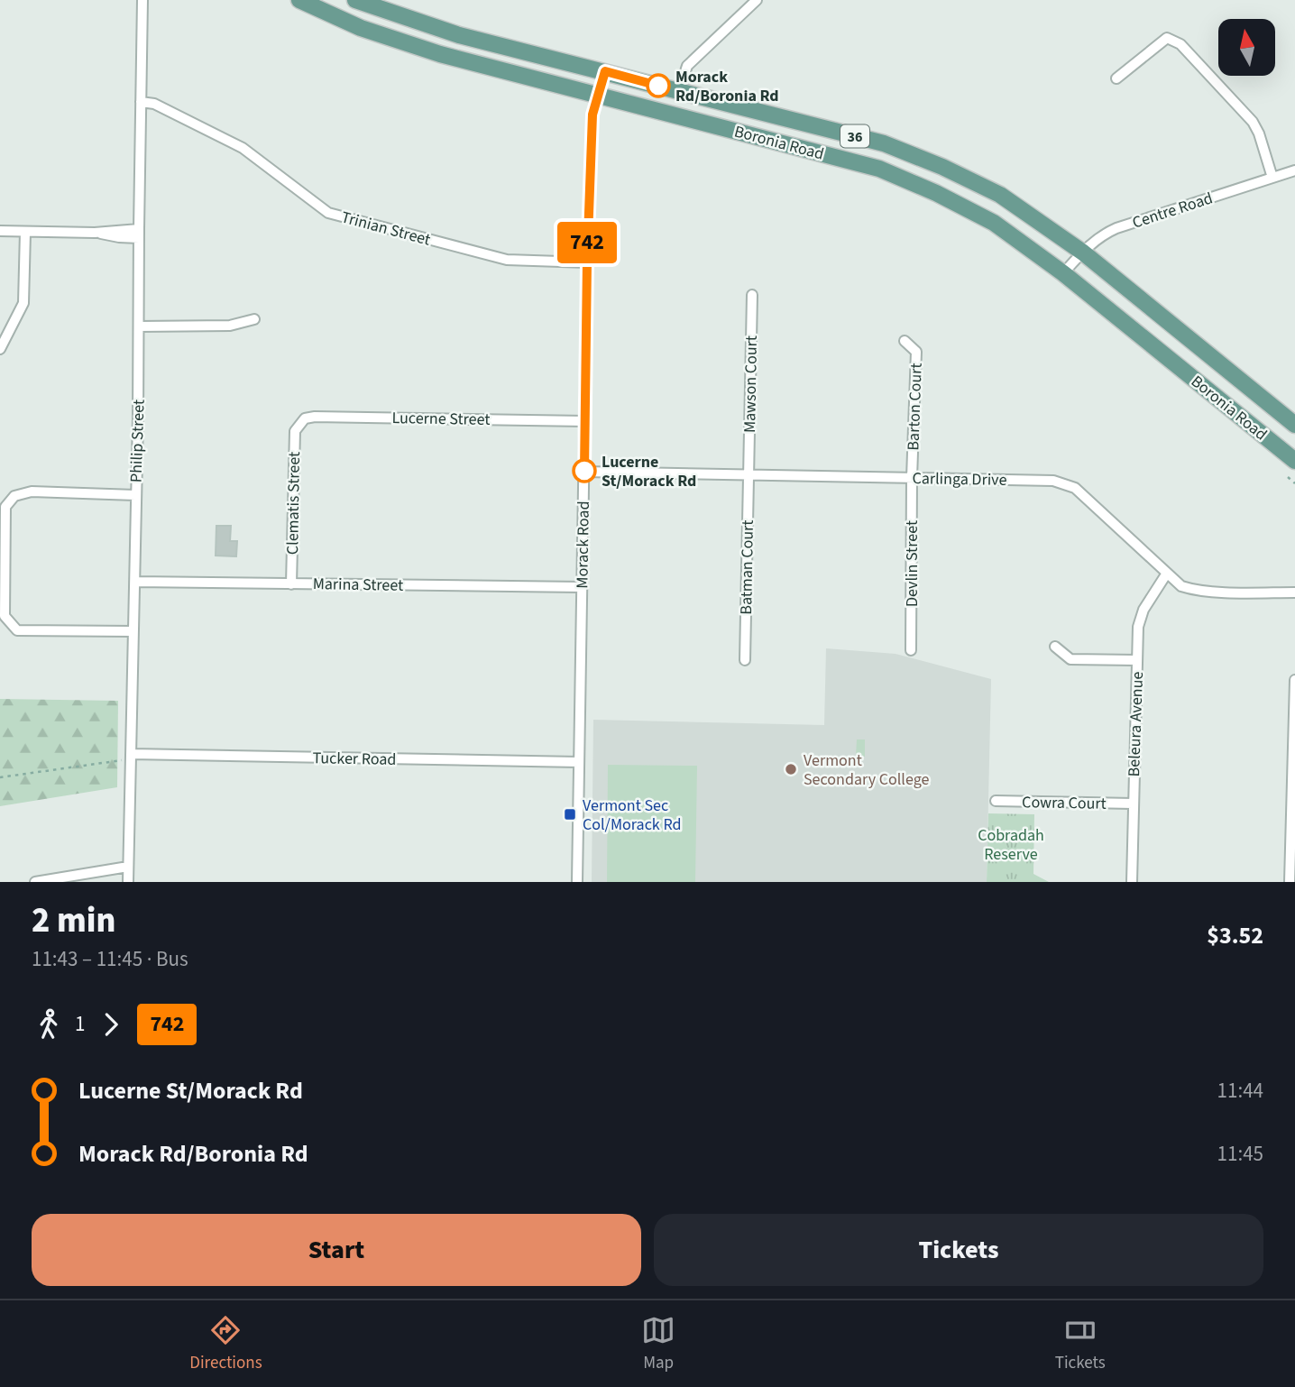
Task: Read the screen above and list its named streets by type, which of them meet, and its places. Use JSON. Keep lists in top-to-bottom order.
{
  "streets": {
    "main road": ["36", "Boronia Road"],
    "street": [
      "Centre Road",
      "Trinian Street",
      "Mawson Court",
      "Barton Court",
      "Lucerne Street",
      "Philip Street",
      "Carlinga Drive",
      "Clematis Street",
      "Morack Road",
      "Devlin Street",
      "Batman Court",
      "Marina Street",
      "Beleura Avenue",
      "Tucker Road",
      "Cowra Court"
    ]
  },
  "crossings": [
    ["Boronia Road", "Centre Road"],
    ["Boronia Road", "Morack Road"],
    ["Trinian Street", "Philip Street"],
    ["Trinian Street", "Morack Road"],
    ["Mawson Court", "Carlinga Drive"],
    ["Mawson Court", "Batman Court"],
    ["Barton Court", "Carlinga Drive"],
    ["Barton Court", "Devlin Street"],
    ["Lucerne Street", "Clematis Street"],
    ["Lucerne Street", "Morack Road"],
    ["Philip Street", "Marina Street"],
    ["Philip Street", "Tucker Road"],
    ["Carlinga Drive", "Morack Road"],
    ["Carlinga Drive", "Devlin Street"],
    ["Carlinga Drive", "Batman Court"],
    ["Carlinga Drive", "Beleura Avenue"],
    ["Clematis Street", "Marina Street"],
    ["Morack Road", "Marina Street"],
    ["Morack Road", "Tucker Road"],
    ["Beleura Avenue", "Cowra Court"]
  ],
  "parks": ["Cobradah Reserve"],
  "places": {
    "other": ["Morack Rd/Boronia Rd", "Lucerne St/Morack Rd", "Vermont Secondary College"],
    "transit": ["Vermont Sec Col/Morack Rd"]
  },
  "lines": ["bus line 742"],
  "north": "top",
  "page": {
    "on_map": "742",
    "heading": ["2 min", "11:43 – 11:45 · Bus", "$3.52"],
    "legs": ["1", "742"],
    "list": [
      {
        "name": "Lucerne St/Morack Rd",
        "value": "11:44"
      },
      {
        "name": "Morack Rd/Boronia Rd",
        "value": "11:45"
      }
    ],
    "buttons": ["Start", "Tickets"],
    "tabs": ["Directions", "Map", "Tickets"]
  }
}
